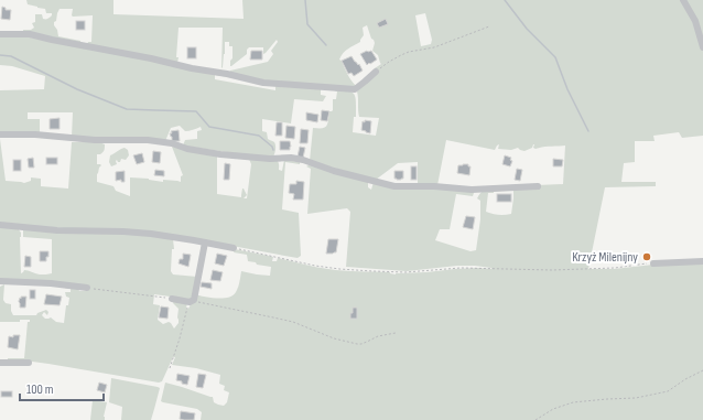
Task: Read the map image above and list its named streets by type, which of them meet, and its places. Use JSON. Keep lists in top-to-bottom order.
{
  "places": ["Krzyż Milenijny"],
  "scale_bar": "100 m"
}
